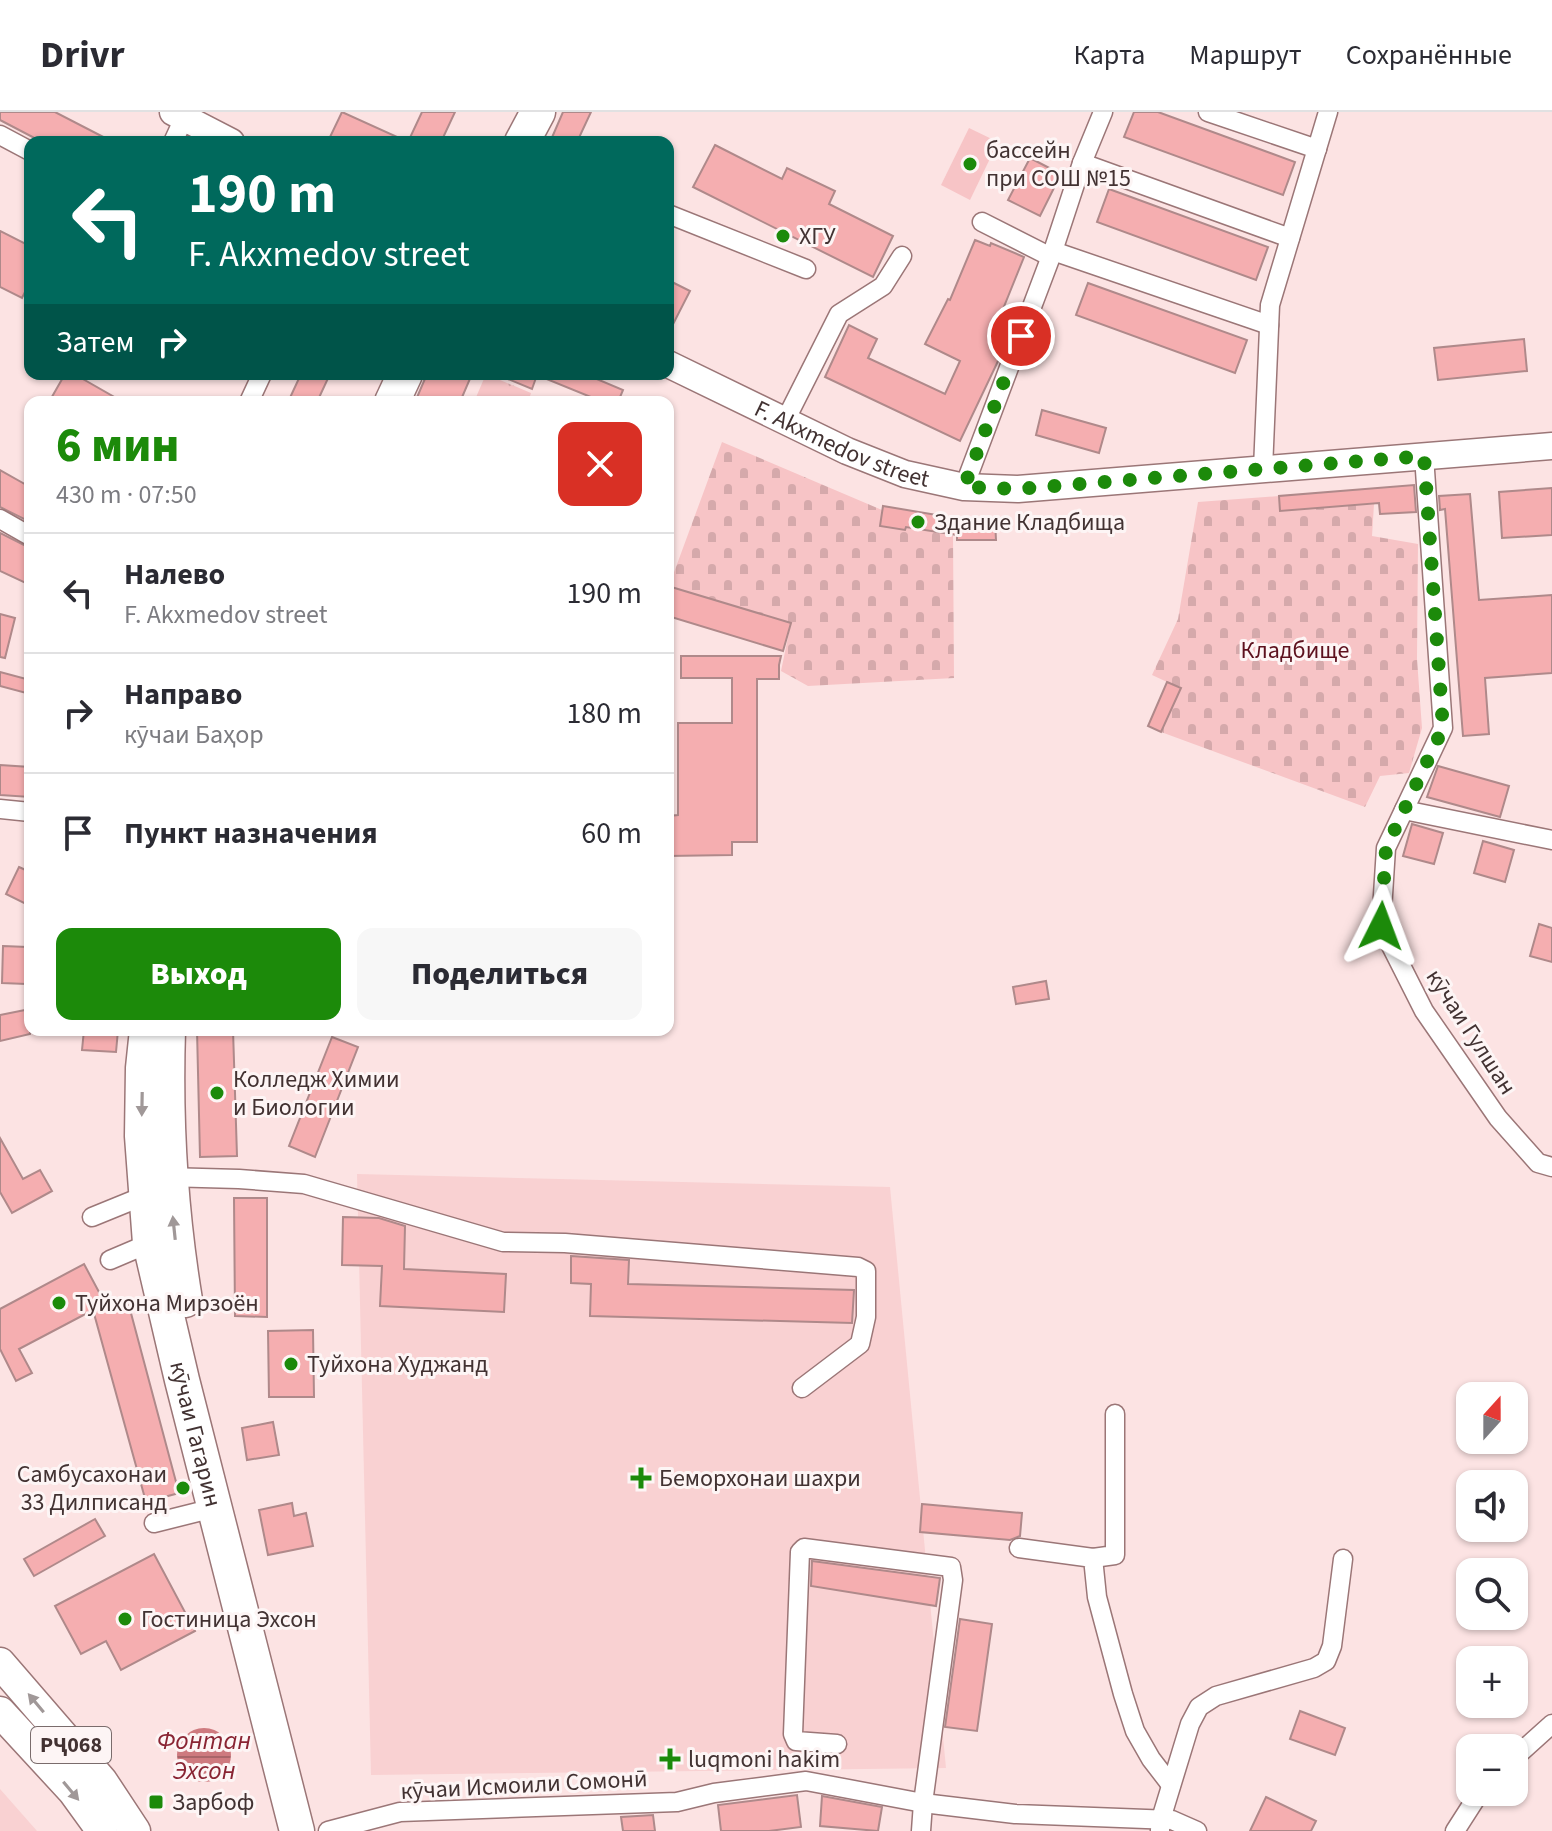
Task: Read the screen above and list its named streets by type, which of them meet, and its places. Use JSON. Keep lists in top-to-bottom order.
{
  "streets": {
    "highway": ["кӯчаи Гагарин"],
    "main road": ["F. Akxmedov street", "РҶ068"],
    "street": ["кӯчаи Гулшан", "кӯчаи Исмоили Сомонӣ"]
  },
  "crossings": [
    ["F. Akxmedov street", "кӯчаи Гулшан"]
  ],
  "water": ["Фонтан Эхсон"],
  "parks": ["Кладбище"],
  "places": {
    "other": [
      "бассейн при СОШ №15",
      "ХГУ",
      "Здание Кладбища",
      "Колледж Химии и Биологии",
      "Туйхона Мирзоён",
      "Туйхона Худжанд",
      "Самбусахонаи 33 Дилписанд",
      "Гостиница Эхсон"
    ],
    "health": ["Беморхонаи шахри", "luqmoni hakim"],
    "transit": ["Зарбоф"]
  },
  "north": "top",
  "page": {
    "header": "Drivr",
    "nav": ["Карта", "Маршрут", "Сохранённые"],
    "turn": ["190 m", "F. Akxmedov street"],
    "then": "Затем",
    "heading": ["6 мин", "430 m · 07:50"],
    "list": [
      {
        "name": "Налево",
        "note": "F. Akxmedov street",
        "value": "190 m"
      },
      {
        "name": "Направо",
        "note": "кӯчаи Баҳор",
        "value": "180 m"
      },
      {
        "name": "Пункт назначения",
        "value": "60 m"
      }
    ],
    "buttons": ["Выход", "Поделиться"],
    "map_buttons": ["+", "−"]
  }
}
